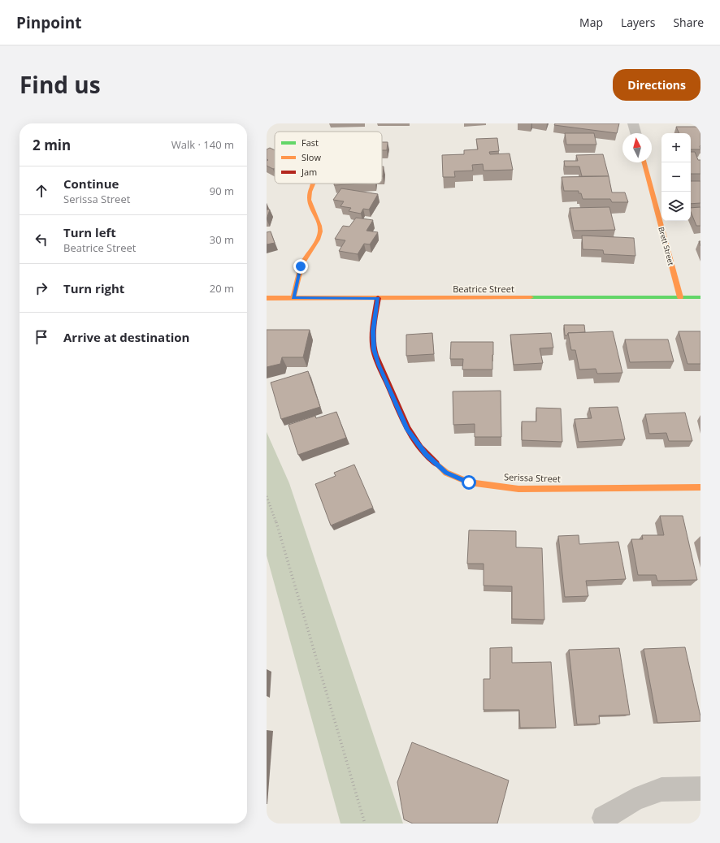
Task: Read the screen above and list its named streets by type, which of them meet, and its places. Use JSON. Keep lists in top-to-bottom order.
{
  "streets": {
    "street": ["Brett Street", "Beatrice Street", "Serissa Street"]
  },
  "crossings": [
    ["Brett Street", "Beatrice Street"],
    ["Beatrice Street", "Serissa Street"]
  ],
  "legend": ["Fast", "Slow", "Jam"],
  "north": "top",
  "page": {
    "header": "Pinpoint",
    "nav": ["Map", "Layers", "Share"],
    "title": "Find us",
    "buttons": "Directions",
    "heading": ["2 min", "Walk · 140 m"],
    "map_buttons": ["+", "−"],
    "list": [
      ["Continue", "Serissa Street", "90 m"],
      ["Turn left", "Beatrice Street", "30 m"],
      ["Turn right", "20 m"],
      "Arrive at destination"
    ]
  }
}
